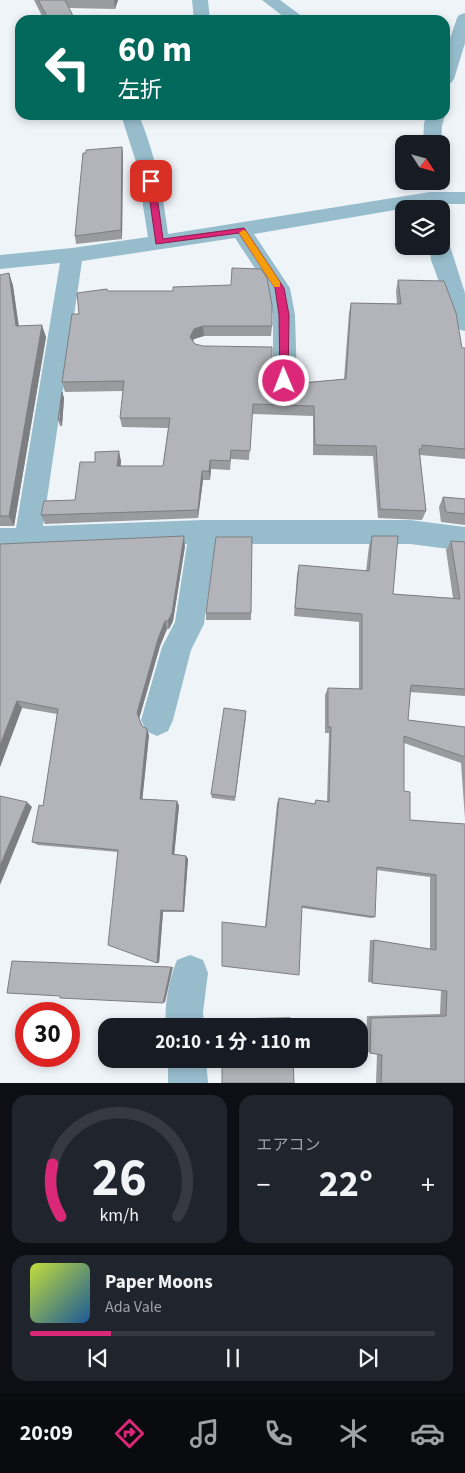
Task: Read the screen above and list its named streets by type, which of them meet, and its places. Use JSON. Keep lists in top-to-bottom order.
{
  "north": "bottom right",
  "page": {
    "turn": ["60 m", "左折"],
    "limit": "30",
    "trip": "20:10 · 1 分 · 110 m",
    "tile": "エアコン",
    "heat": ["−", "22°", "+"],
    "song": ["Paper Moons", "Ada Vale"],
    "tabs": "20:09",
    "gauge": ["26", "km/h"]
  }
}
